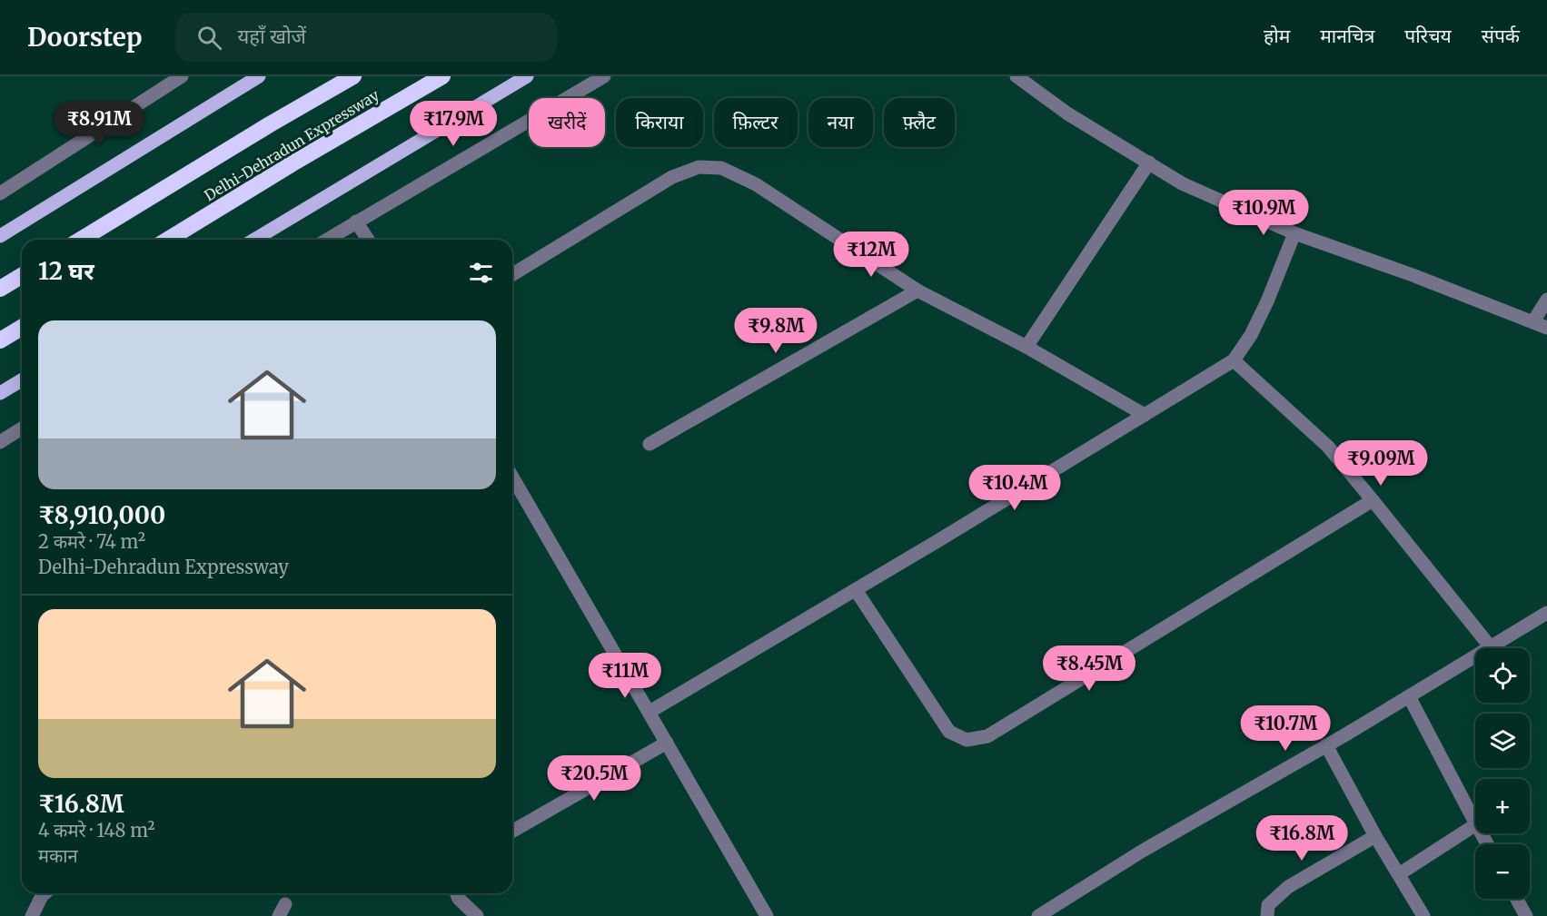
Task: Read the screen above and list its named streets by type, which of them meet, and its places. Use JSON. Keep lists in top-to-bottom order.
{
  "streets": {
    "highway": ["Delhi-Dehradun Expressway"]
  },
  "page": {
    "header": "Doorstep",
    "search": "यहाँ खोजें",
    "nav": [
      "होम",
      "मानचित्र",
      "परिचय",
      "संपर्क"
    ],
    "chip": [
      "खरीदें",
      "किराया",
      "फ़िल्टर",
      "नया",
      "फ़्लैट"
    ],
    "price": [
      "₹8.91M",
      "₹17.9M",
      "₹10.9M",
      "₹12M",
      "₹9.8M",
      "₹9.09M",
      "₹10.4M",
      "₹8.45M",
      "₹11M",
      "₹10.7M",
      "₹20.5M",
      "₹16.8M"
    ],
    "heading": "12 घर",
    "list": [
      {
        "name": "₹8,910,000",
        "note": "2 कमरे · 74 m² · Delhi-Dehradun Expressway"
      },
      {
        "name": "₹16.8M",
        "note": "4 कमरे · 148 m² · मकान"
      }
    ],
    "map_buttons": ["+", "−"]
  }
}
